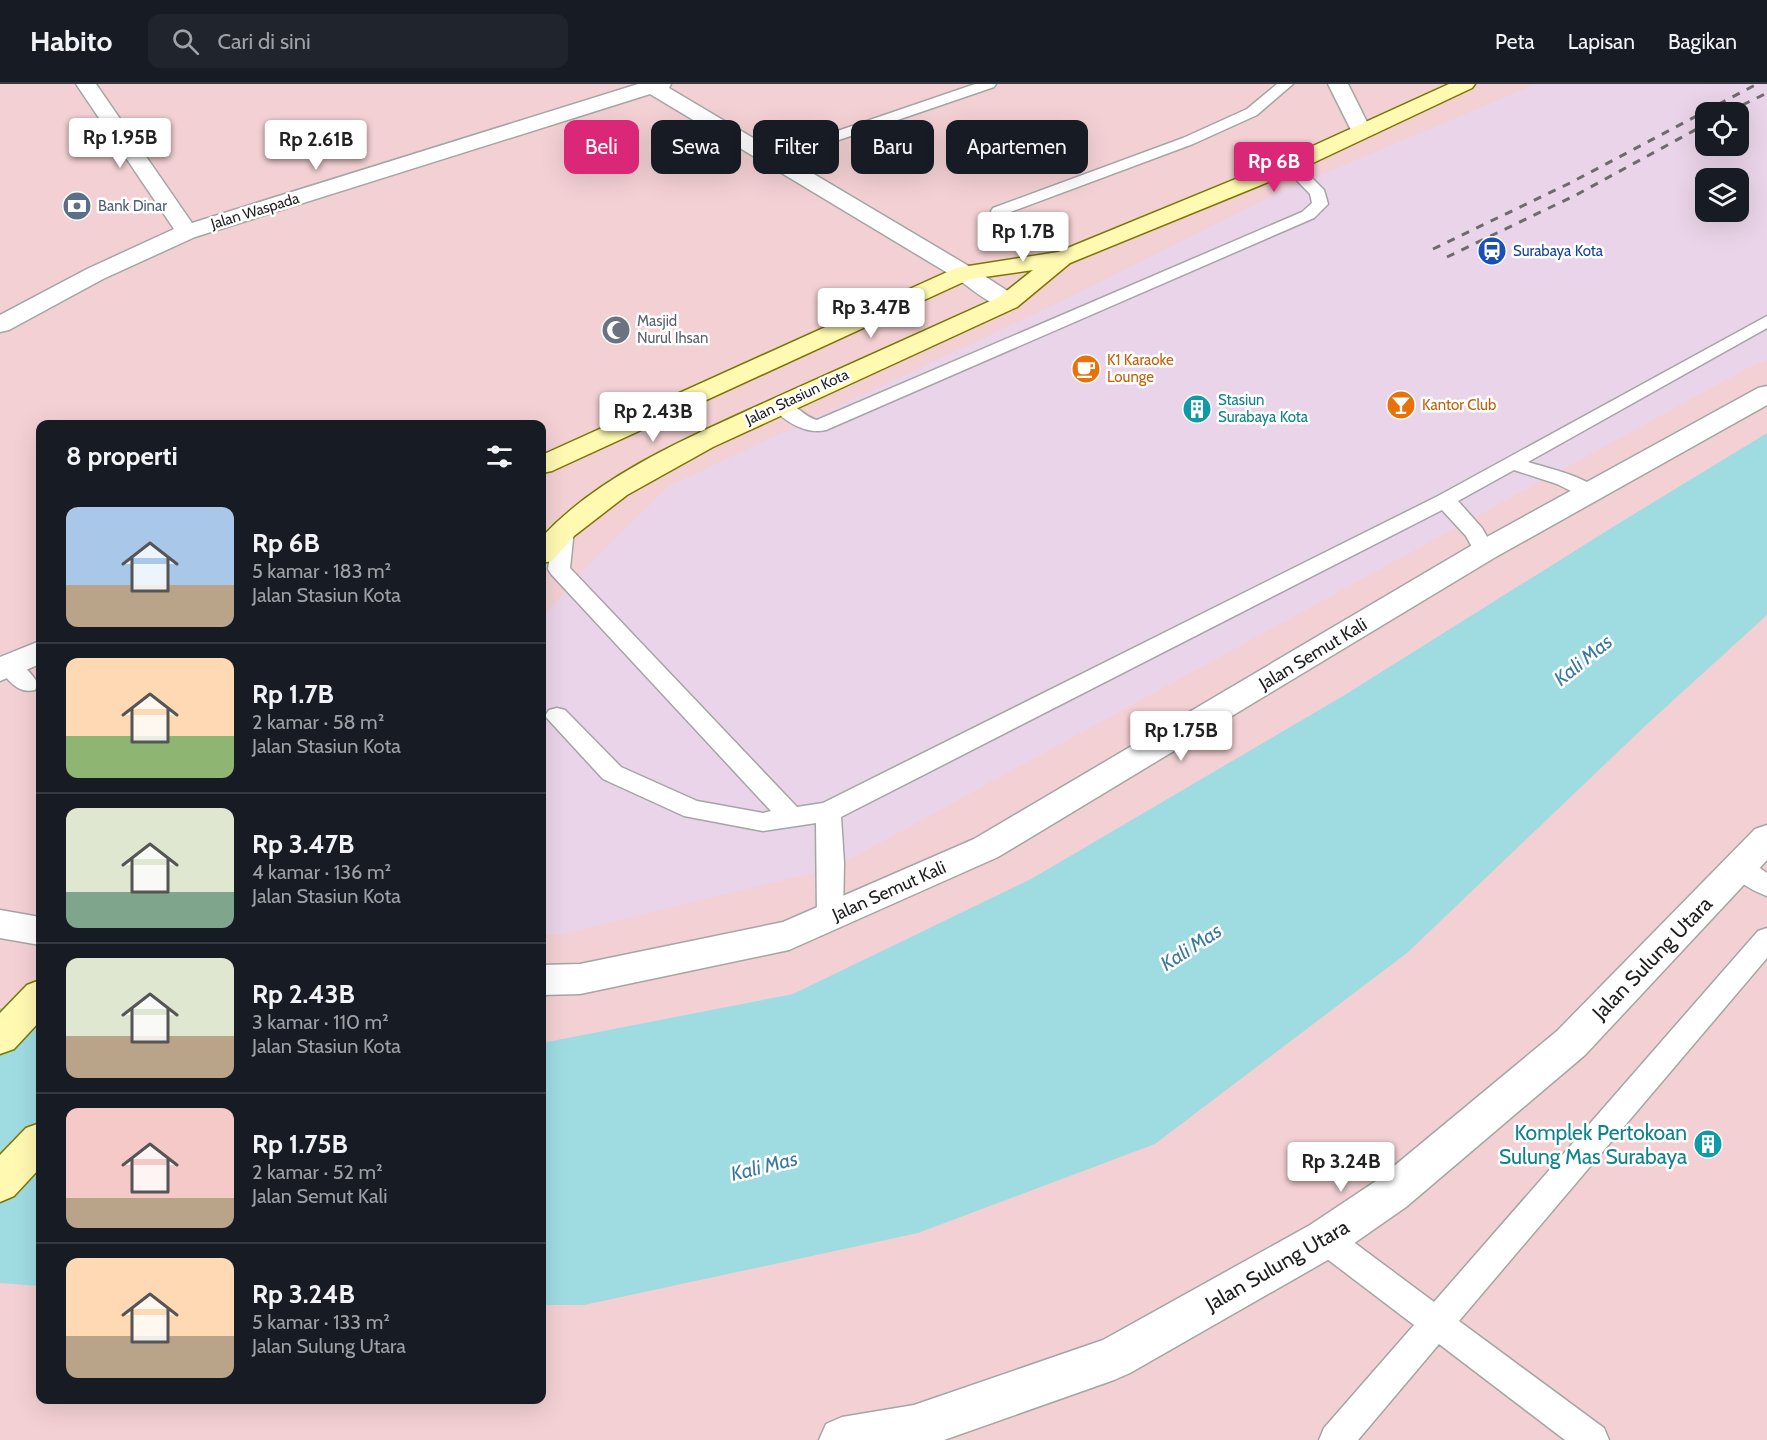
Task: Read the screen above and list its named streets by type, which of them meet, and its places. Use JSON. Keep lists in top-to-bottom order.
{
  "streets": {
    "main road": ["Jalan Stasiun Kota"],
    "street": ["Jalan Waspada", "Jalan Semut Kali", "Jalan Sulung Utara"]
  },
  "water": ["Kali Mas"],
  "places": {
    "bank": ["Bank Dinar"],
    "station": ["Surabaya Kota"],
    "mosque": ["Masjid Nurul Ihsan"],
    "cafe": ["K1 Karaoke Lounge"],
    "bar": ["Kantor Club"],
    "building": ["Stasiun Surabaya Kota", "Komplek Pertokoan Sulung Mas Surabaya"]
  },
  "page": {
    "header": "Habito",
    "search": "Cari di sini",
    "nav": ["Peta", "Lapisan", "Bagikan"],
    "price": [
      "Rp 1.95B",
      "Rp 2.61B",
      "Rp 6B",
      "Rp 1.7B",
      "Rp 3.47B",
      "Rp 2.43B",
      "Rp 1.75B",
      "Rp 3.24B"
    ],
    "chip": [
      "Beli",
      "Sewa",
      "Filter",
      "Baru",
      "Apartemen"
    ],
    "heading": "8 properti",
    "list": [
      {
        "name": "Rp 6B",
        "note": "5 kamar · 183 m² · Jalan Stasiun Kota"
      },
      {
        "name": "Rp 1.7B",
        "note": "2 kamar · 58 m² · Jalan Stasiun Kota"
      },
      {
        "name": "Rp 3.47B",
        "note": "4 kamar · 136 m² · Jalan Stasiun Kota"
      },
      {
        "name": "Rp 2.43B",
        "note": "3 kamar · 110 m² · Jalan Stasiun Kota"
      },
      {
        "name": "Rp 1.75B",
        "note": "2 kamar · 52 m² · Jalan Semut Kali"
      },
      {
        "name": "Rp 3.24B",
        "note": "5 kamar · 133 m² · Jalan Sulung Utara"
      }
    ]
  }
}
